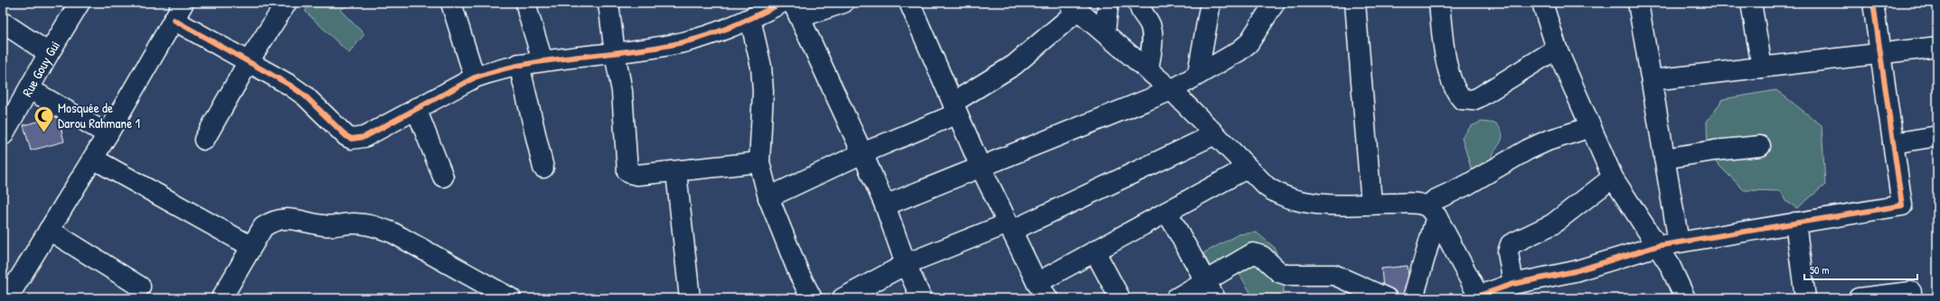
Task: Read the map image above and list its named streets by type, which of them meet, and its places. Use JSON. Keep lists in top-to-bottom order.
{
  "streets": {
    "street": ["Rue Gouy Gui"]
  },
  "places": {
    "mosque": ["Mosquée de Darou Rahmane 1"]
  },
  "scale_bar": "50 m"
}
